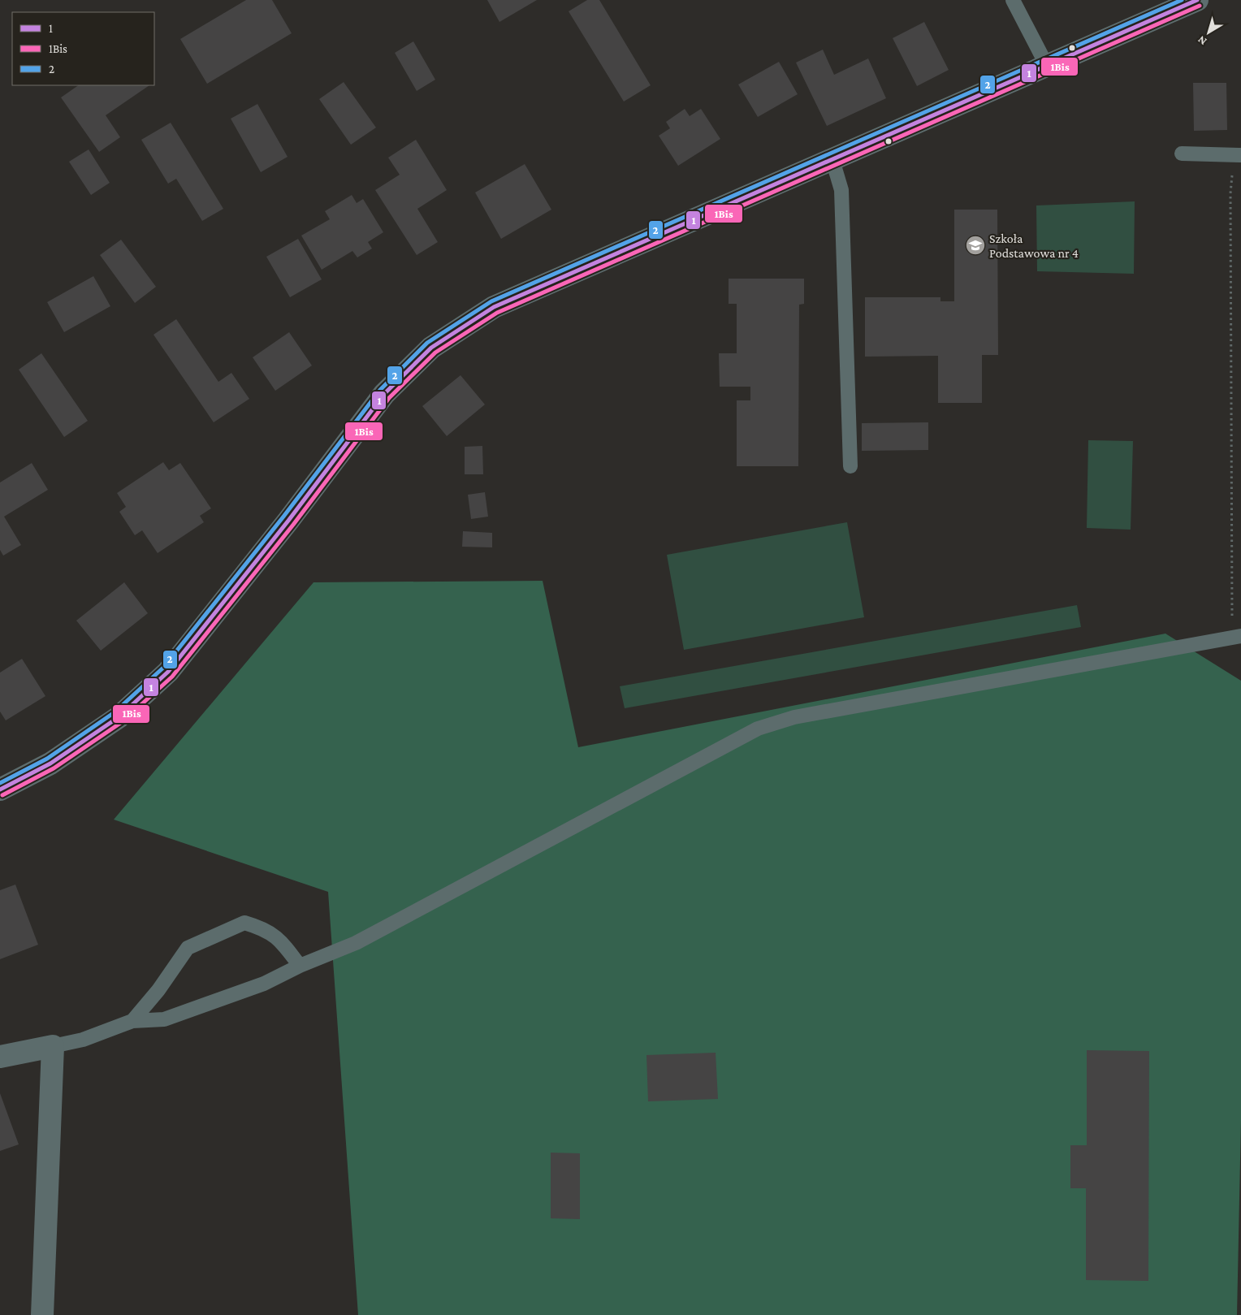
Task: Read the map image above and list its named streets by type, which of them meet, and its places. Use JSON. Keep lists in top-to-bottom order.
{
  "places": {
    "school or university": ["Szkoła Podstawowa nr 4"]
  },
  "lines": ["transit line 1", "transit line 2", "transit line 1Bis"],
  "legend": ["1", "1Bis", "2"],
  "north": "bottom left"
}
